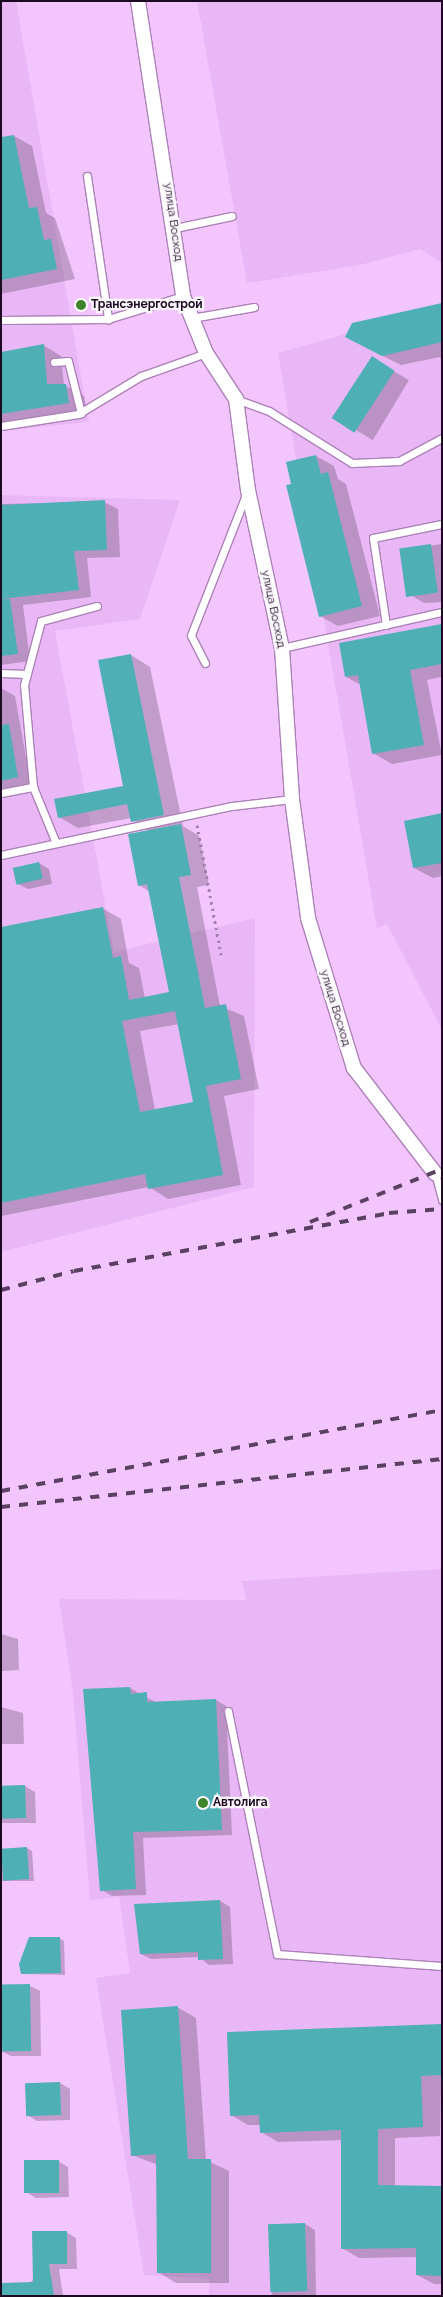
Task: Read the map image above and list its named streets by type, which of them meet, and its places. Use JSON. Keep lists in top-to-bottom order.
{
  "streets": {
    "street": ["улица Восход"]
  },
  "places": ["Трансэнергострой", "Автолига"]
}
